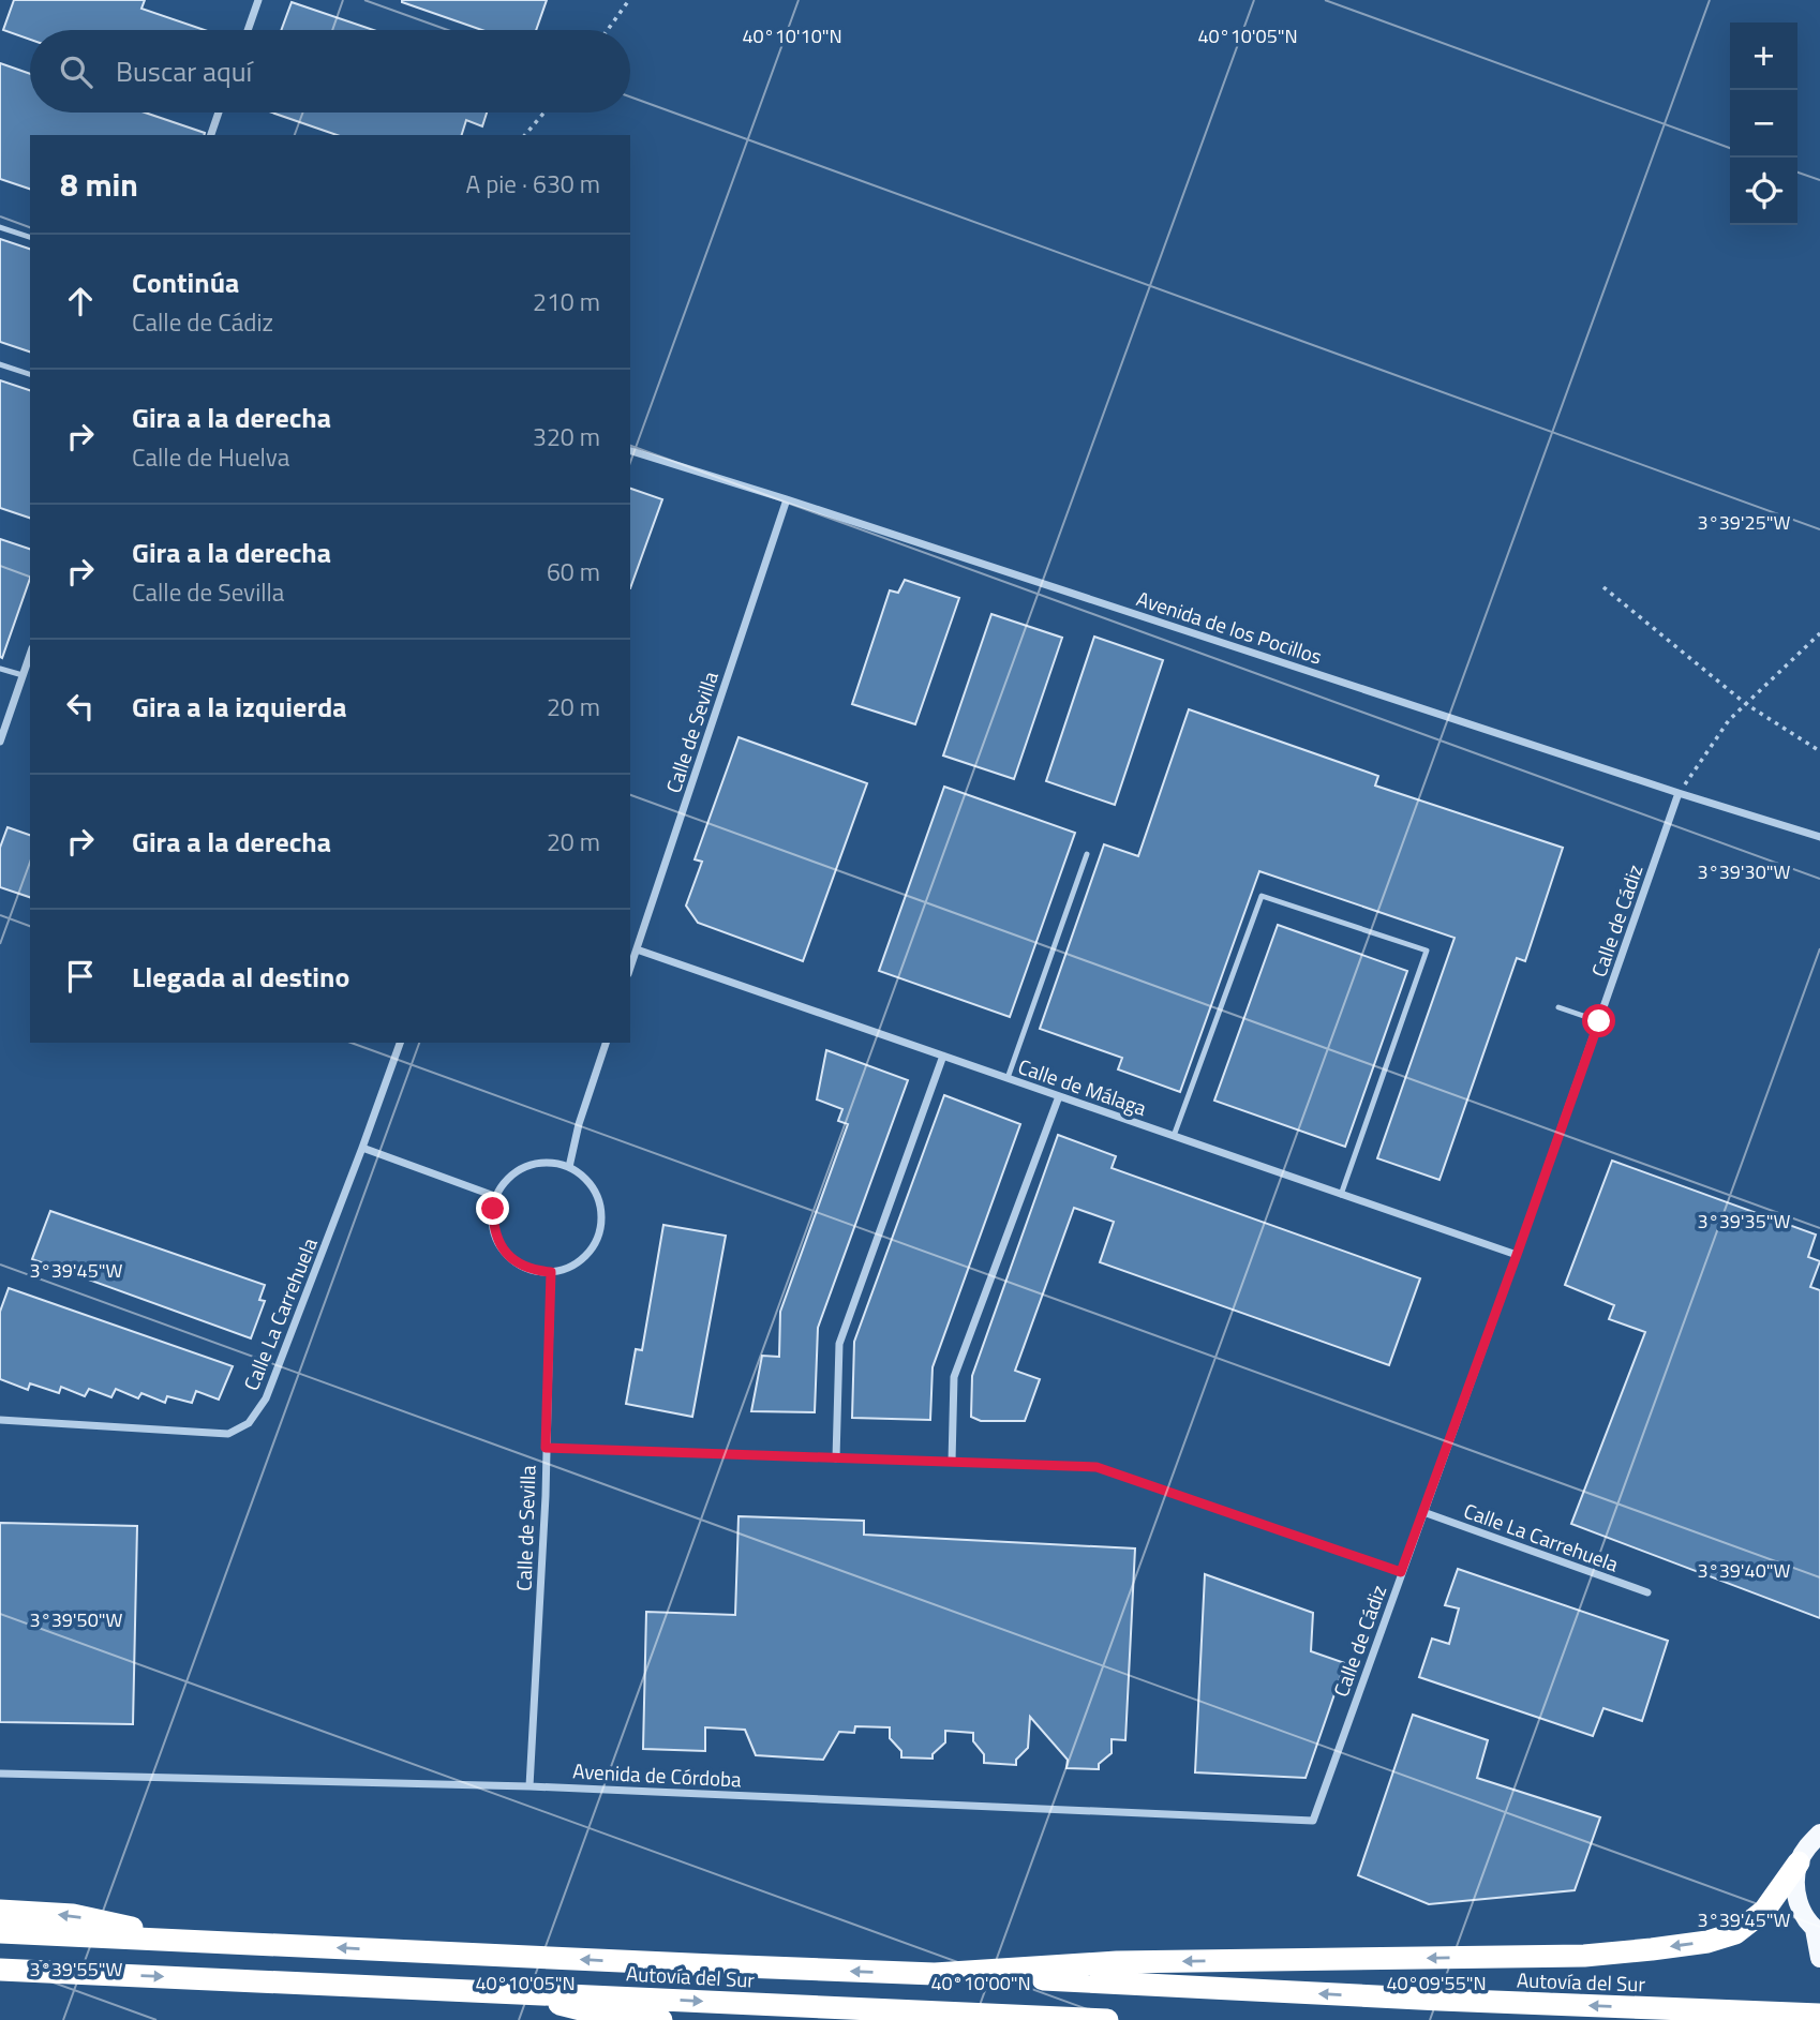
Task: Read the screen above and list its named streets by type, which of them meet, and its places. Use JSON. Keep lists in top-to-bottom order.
{
  "streets": {
    "highway": ["Autovía del Sur"],
    "street": [
      "Avenida de los Pocillos",
      "Calle de Sevilla",
      "Calle de Cádiz",
      "Calle de Málaga",
      "Calle La Carrehuela",
      "Avenida de Córdoba"
    ]
  },
  "crossings": [
    ["Avenida de los Pocillos", "Calle de Sevilla"],
    ["Avenida de los Pocillos", "Calle de Cádiz"],
    ["Calle de Sevilla", "Calle de Málaga"],
    ["Calle de Sevilla", "Avenida de Córdoba"],
    ["Calle de Cádiz", "Calle de Málaga"],
    ["Calle de Cádiz", "Calle La Carrehuela"],
    ["Calle de Cádiz", "Avenida de Córdoba"]
  ],
  "page": {
    "map_buttons": ["+", "−"],
    "search": "Buscar aquí",
    "heading": ["8 min", "A pie · 630 m"],
    "list": [
      ["Continúa", "Calle de Cádiz", "210 m"],
      ["Gira a la derecha", "Calle de Huelva", "320 m"],
      ["Gira a la derecha", "Calle de Sevilla", "60 m"],
      ["Gira a la izquierda", "20 m"],
      ["Gira a la derecha", "20 m"],
      "Llegada al destino"
    ]
  },
  "coordinates": [
    "40°10'10\"N",
    "40°10'05\"N",
    "3°39'25\"W",
    "3°39'30\"W",
    "3°39'35\"W",
    "3°39'45\"W",
    "3°39'40\"W",
    "3°39'50\"W",
    "3°39'55\"W",
    "40°10'00\"N",
    "40°09'55\"N"
  ]
}
